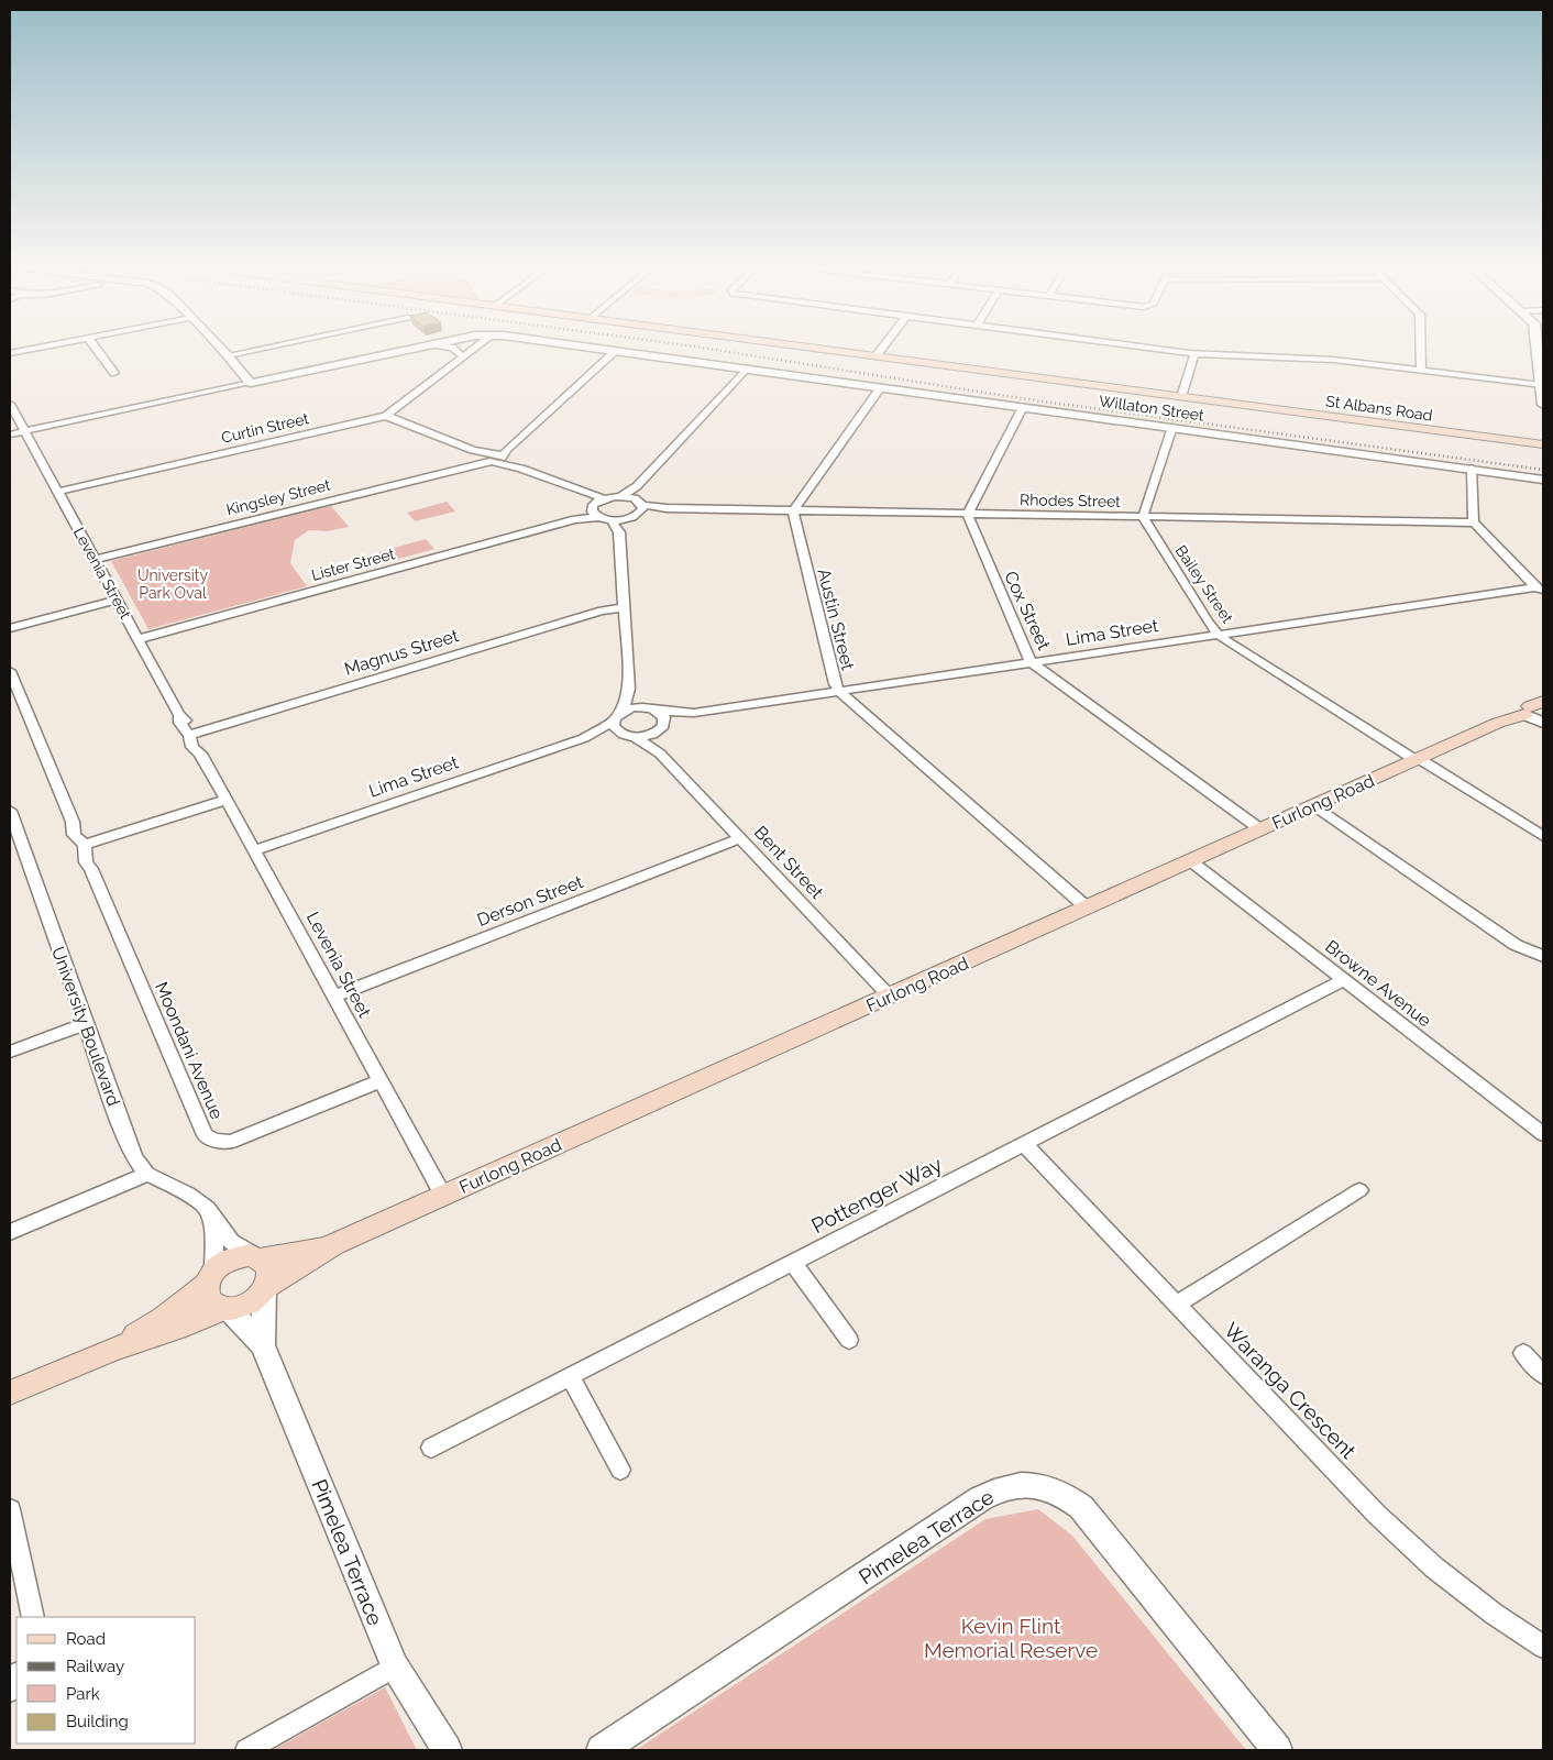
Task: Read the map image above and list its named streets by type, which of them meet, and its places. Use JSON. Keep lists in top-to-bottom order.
{
  "streets": {
    "main road": ["St Albans Road", "Furlong Road"],
    "street": [
      "Willaton Street",
      "Curtin Street",
      "Kingsley Street",
      "Rhodes Street",
      "Lister Street",
      "Levenia Street",
      "Bailey Street",
      "Cox Street",
      "Austin Street",
      "Lima Street",
      "Magnus Street",
      "Bent Street",
      "Derson Street",
      "Browne Avenue",
      "University Boulevard",
      "Moondani Avenue",
      "Pottenger Way",
      "Waranga Crescent",
      "Pimelea Terrace"
    ]
  },
  "crossings": [
    ["Curtin Street", "Levenia Street"],
    ["Kingsley Street", "Levenia Street"],
    ["Rhodes Street", "Bailey Street"],
    ["Rhodes Street", "Cox Street"],
    ["Rhodes Street", "Austin Street"],
    ["Lister Street", "Levenia Street"],
    ["Levenia Street", "Lima Street"],
    ["Levenia Street", "Magnus Street"],
    ["Levenia Street", "Furlong Road"],
    ["Levenia Street", "Derson Street"],
    ["Levenia Street", "Moondani Avenue"],
    ["Bailey Street", "Lima Street"],
    ["Bailey Street", "Furlong Road"],
    ["Cox Street", "Lima Street"],
    ["Cox Street", "Furlong Road"],
    ["Austin Street", "Lima Street"],
    ["Austin Street", "Furlong Road"],
    ["Lima Street", "Bent Street"],
    ["Furlong Road", "Bent Street"],
    ["Furlong Road", "Browne Avenue"],
    ["Furlong Road", "Pimelea Terrace"],
    ["Bent Street", "Derson Street"],
    ["Browne Avenue", "Pottenger Way"],
    ["Pottenger Way", "Waranga Crescent"]
  ],
  "parks": ["University Park Oval", "Kevin Flint Memorial Reserve"],
  "legend": [
    "Road",
    "Railway",
    "Park",
    "Building"
  ]
}
